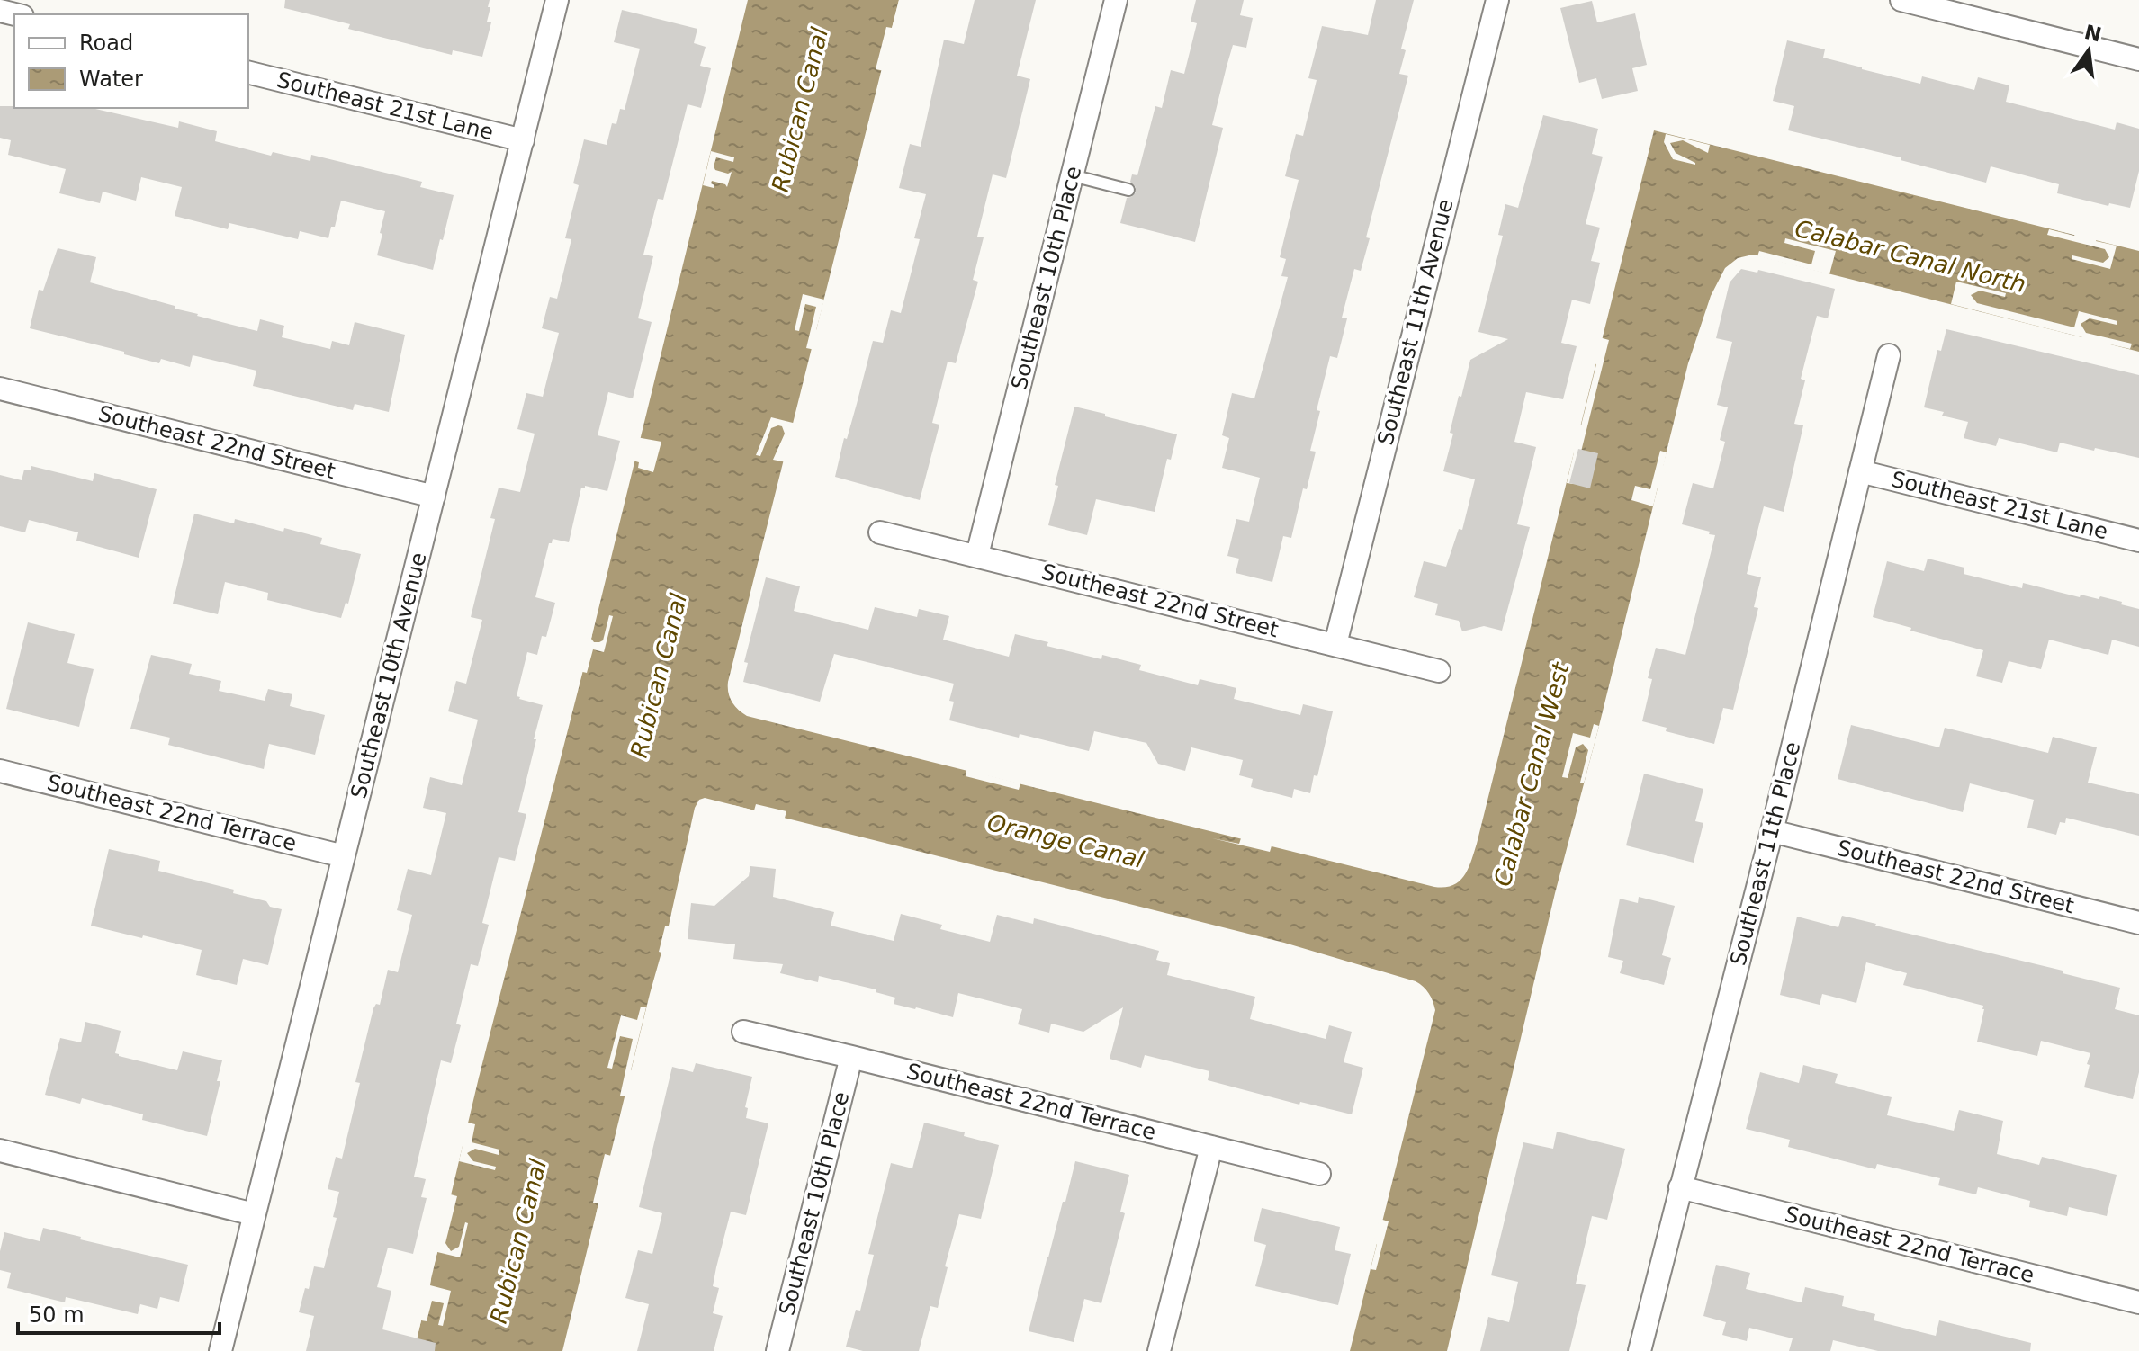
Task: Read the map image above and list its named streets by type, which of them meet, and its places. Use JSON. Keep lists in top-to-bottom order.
{
  "streets": {
    "street": [
      "Southeast 21st Lane",
      "Southeast 10th Place",
      "Southeast 11th Avenue",
      "Southeast 22nd Street",
      "Southeast 10th Avenue",
      "Southeast 22nd Terrace",
      "Southeast 11th Place"
    ]
  },
  "crossings": [
    ["Southeast 21st Lane", "Southeast 10th Avenue"],
    ["Southeast 21st Lane", "Southeast 11th Place"],
    ["Southeast 10th Place", "Southeast 22nd Street"],
    ["Southeast 10th Place", "Southeast 22nd Terrace"],
    ["Southeast 11th Avenue", "Southeast 22nd Street"],
    ["Southeast 22nd Street", "Southeast 10th Avenue"],
    ["Southeast 22nd Street", "Southeast 11th Place"],
    ["Southeast 10th Avenue", "Southeast 22nd Terrace"],
    ["Southeast 22nd Terrace", "Southeast 11th Place"]
  ],
  "water": [
    "Rubican Canal",
    "Calabar Canal North",
    "Calabar Canal West",
    "Orange Canal"
  ],
  "legend": ["Road", "Water"],
  "scale_bar": "50 m",
  "north": "top"
}
